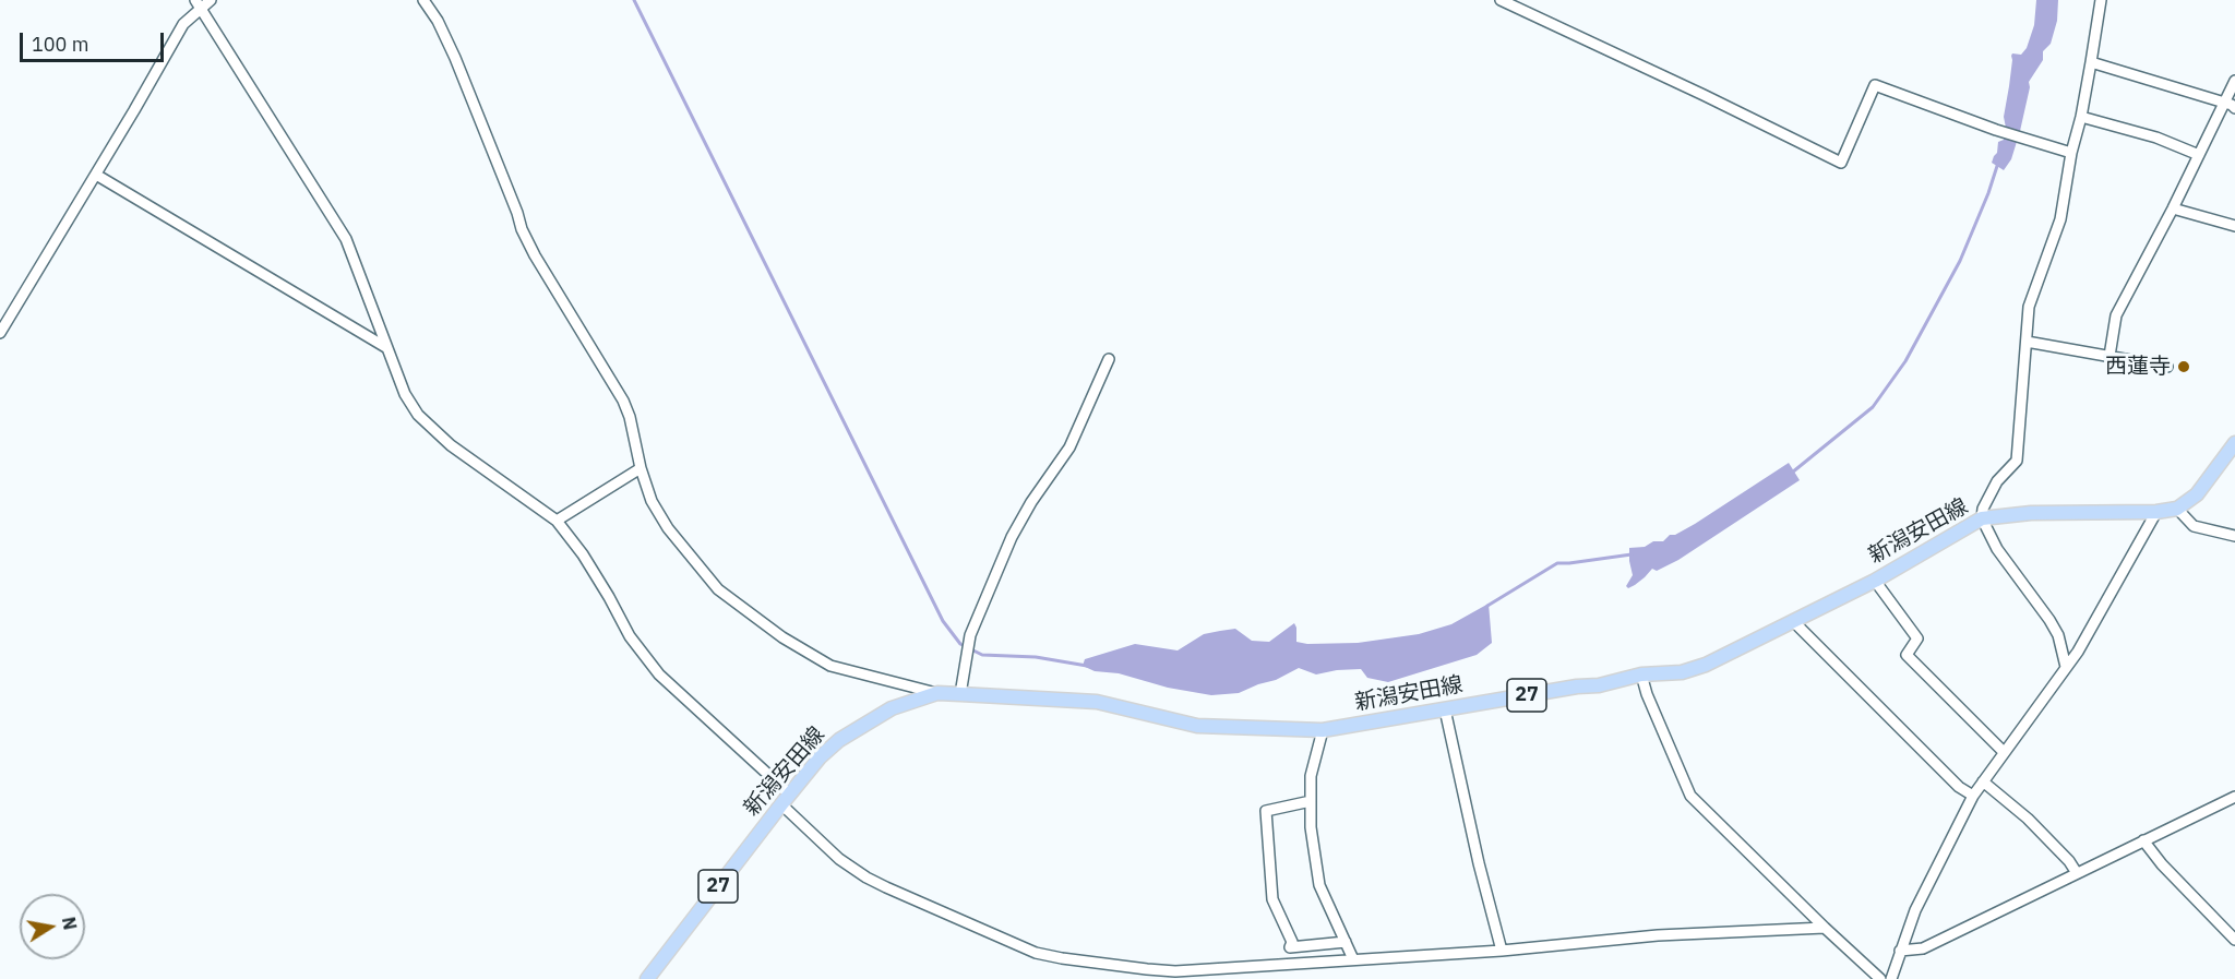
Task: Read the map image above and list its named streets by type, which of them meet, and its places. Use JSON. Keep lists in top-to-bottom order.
{
  "streets": {
    "main road": ["新潟安田線", "27"]
  },
  "places": ["西蓮寺"],
  "scale_bar": "100 m",
  "north": "right"
}
